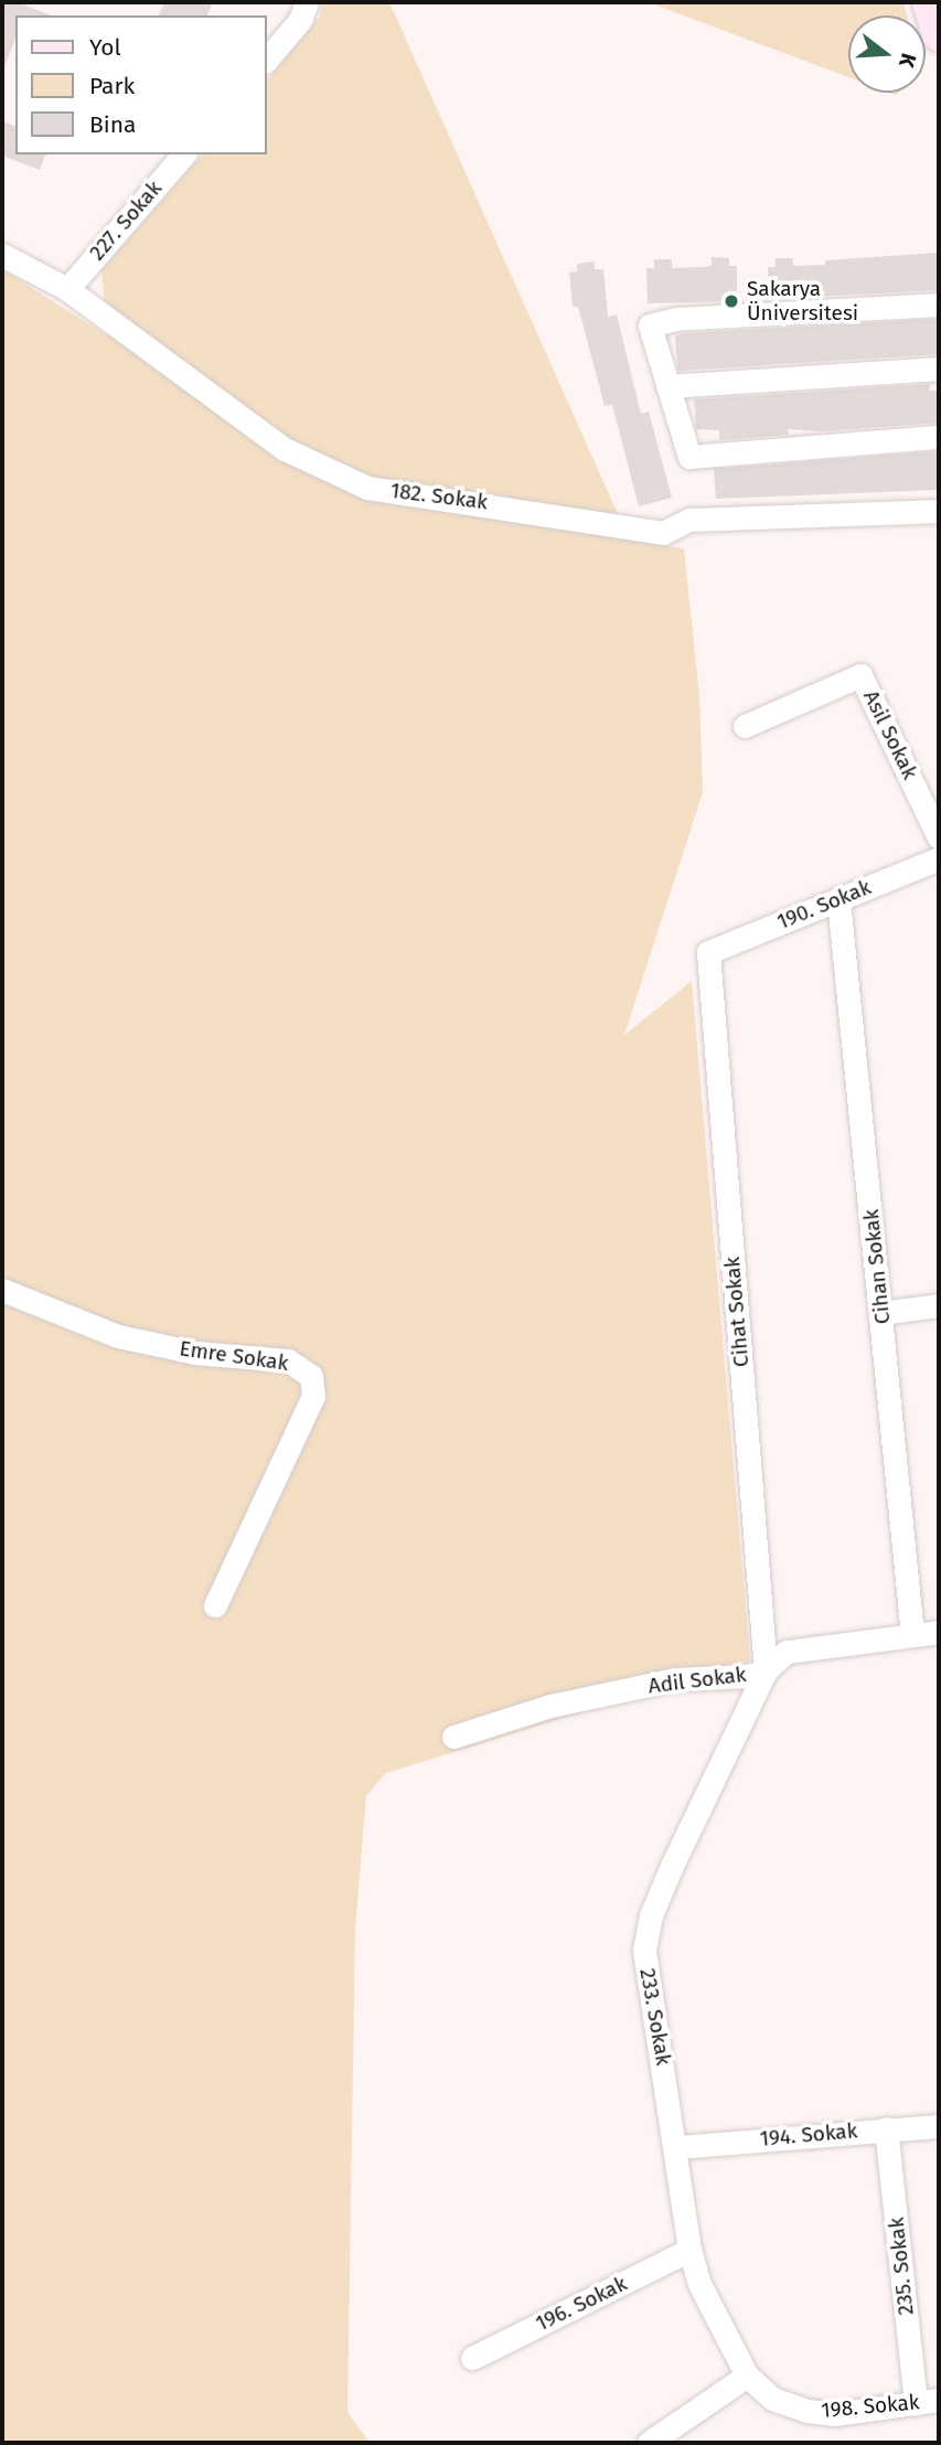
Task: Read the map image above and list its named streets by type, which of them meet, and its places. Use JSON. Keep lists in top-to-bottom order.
{
  "streets": {
    "street": [
      "227. Sokak",
      "182. Sokak",
      "Asil Sokak",
      "190. Sokak",
      "Cihan Sokak",
      "Cihat Sokak",
      "Emre Sokak",
      "Adil Sokak",
      "233. Sokak",
      "194. Sokak",
      "235. Sokak",
      "196. Sokak",
      "198. Sokak"
    ]
  },
  "crossings": [
    ["227. Sokak", "182. Sokak"],
    ["190. Sokak", "Cihan Sokak"],
    ["190. Sokak", "Cihat Sokak"],
    ["Cihan Sokak", "Adil Sokak"],
    ["Cihat Sokak", "Adil Sokak"],
    ["Cihat Sokak", "233. Sokak"],
    ["Adil Sokak", "233. Sokak"],
    ["233. Sokak", "194. Sokak"],
    ["233. Sokak", "196. Sokak"],
    ["233. Sokak", "198. Sokak"],
    ["194. Sokak", "235. Sokak"],
    ["235. Sokak", "198. Sokak"]
  ],
  "places": ["Sakarya Üniversitesi"],
  "legend": ["Yol", "Park", "Bina"],
  "north": "right"
}
